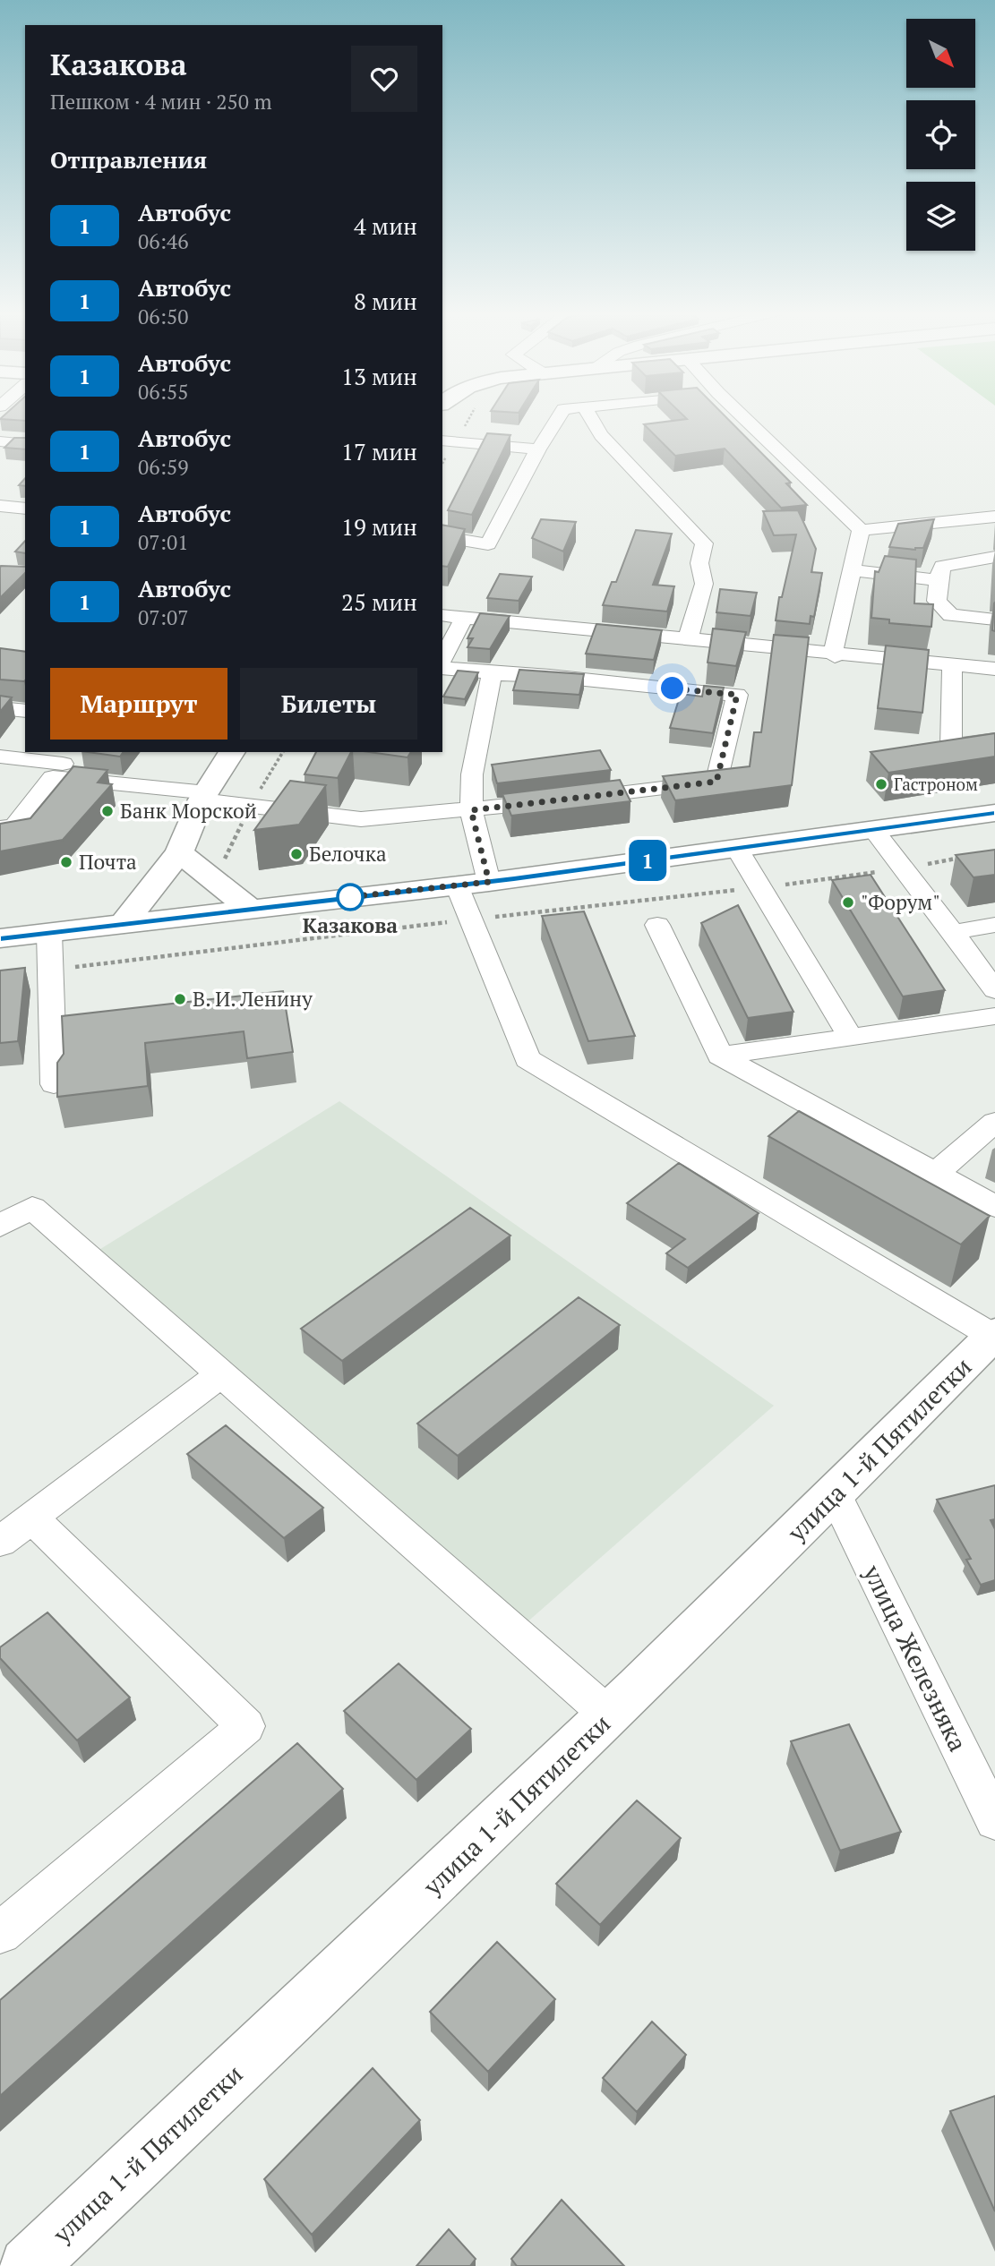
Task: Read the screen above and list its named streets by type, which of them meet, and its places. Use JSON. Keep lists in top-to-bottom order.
{
  "streets": {
    "main road": ["улица 1-й Пятилетки"],
    "street": ["улица Железняка"]
  },
  "crossings": [
    ["улица 1-й Пятилетки", "улица Железняка"]
  ],
  "places": [
    "Гастроном",
    "Банк Морской",
    "Белочка",
    "Почта",
    "Казакова",
    "\"Форум\"",
    "В. И. Ленину"
  ],
  "lines": ["bus line 1"],
  "north": "bottom right",
  "page": {
    "on_map": "1",
    "heading": [
      ["Казакова", "Пешком · 4 мин · 250 m"],
      "Отправления"
    ],
    "list": [
      {
        "mark": "1",
        "name": "Автобус",
        "note": "06:46",
        "value": "4 мин"
      },
      {
        "mark": "1",
        "name": "Автобус",
        "note": "06:50",
        "value": "8 мин"
      },
      {
        "mark": "1",
        "name": "Автобус",
        "note": "06:55",
        "value": "13 мин"
      },
      {
        "mark": "1",
        "name": "Автобус",
        "note": "06:59",
        "value": "17 мин"
      },
      {
        "mark": "1",
        "name": "Автобус",
        "note": "07:01",
        "value": "19 мин"
      },
      {
        "mark": "1",
        "name": "Автобус",
        "note": "07:07",
        "value": "25 мин"
      }
    ],
    "buttons": ["Маршрут", "Билеты"]
  }
}
